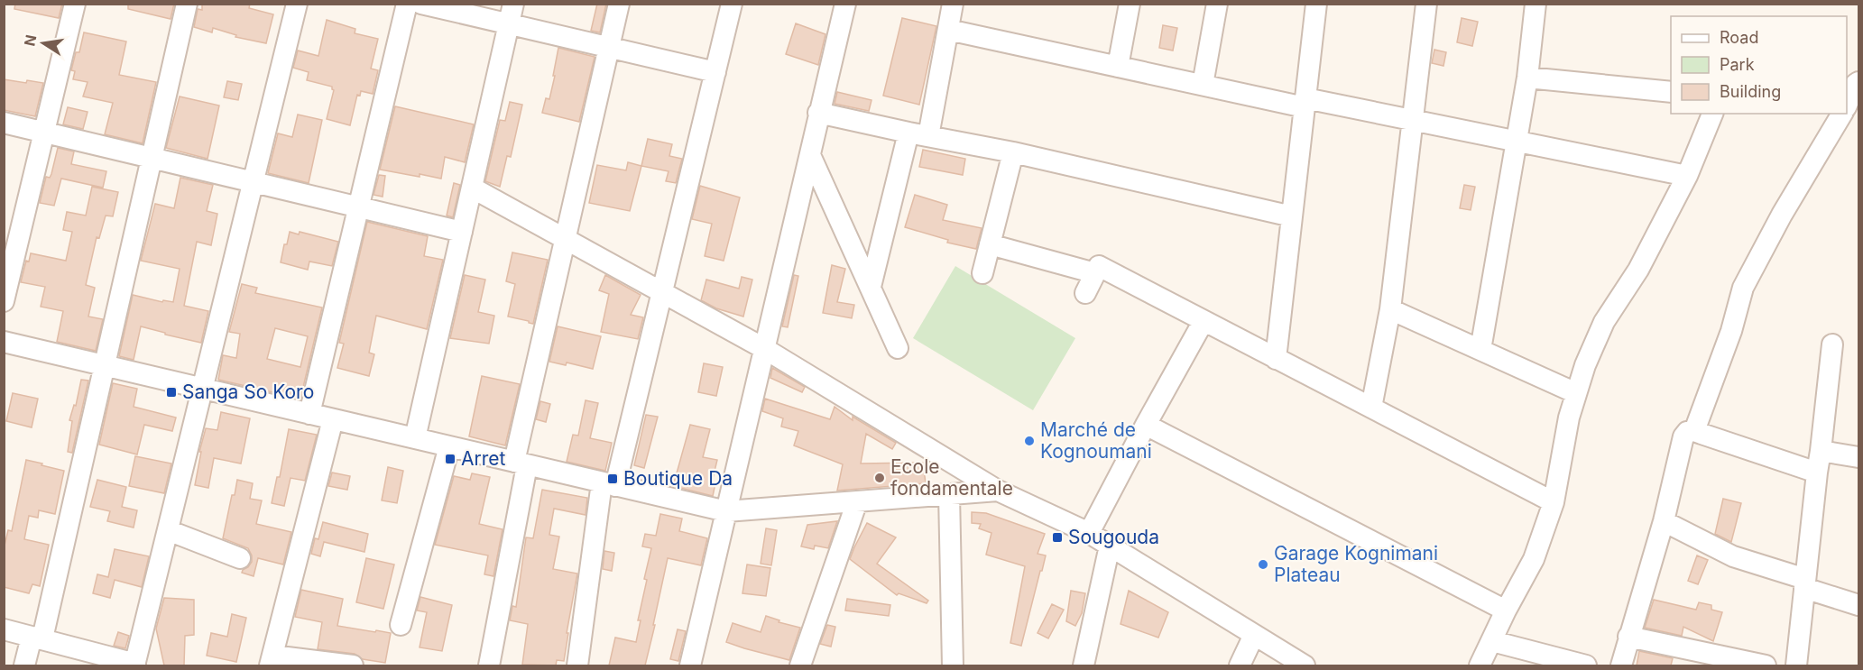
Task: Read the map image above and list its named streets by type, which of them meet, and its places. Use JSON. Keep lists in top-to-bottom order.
{
  "places": {
    "transit": [
      "Sanga So Koro",
      "Arret",
      "Boutique Da",
      "Sougouda"
    ],
    "other": ["Marché de Kognoumani", "Ecole fondamentale", "Garage Kognimani Plateau"]
  },
  "legend": ["Road", "Park", "Building"],
  "north": "left"
}
